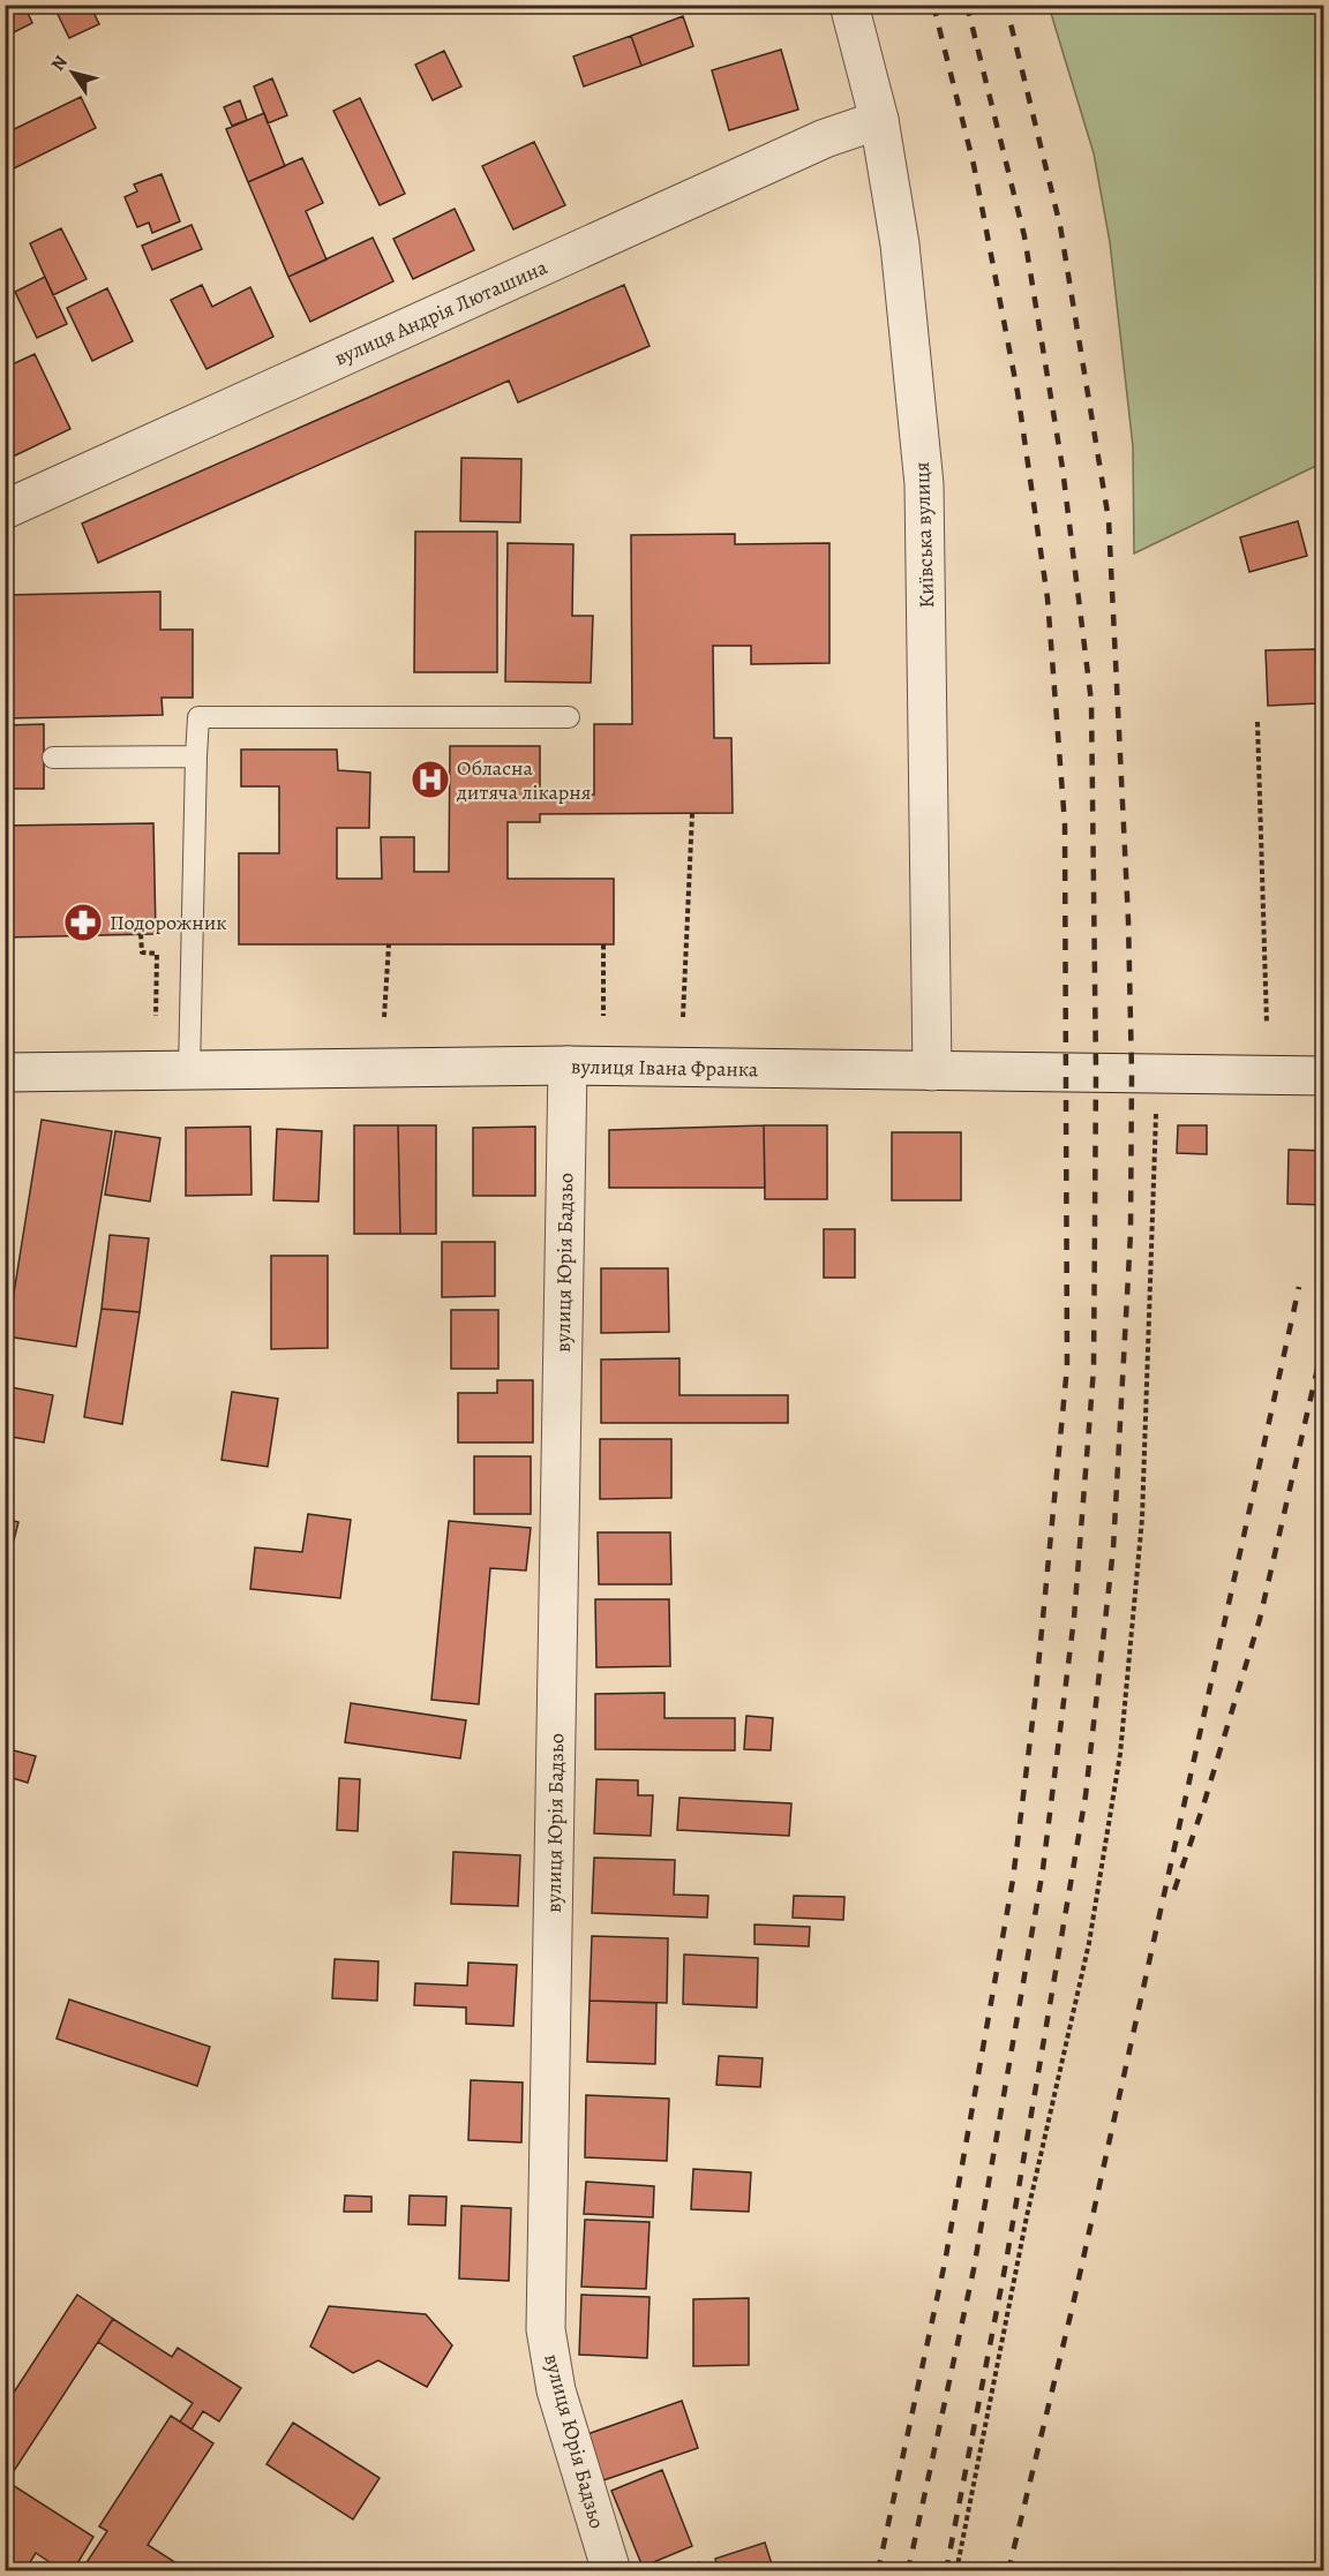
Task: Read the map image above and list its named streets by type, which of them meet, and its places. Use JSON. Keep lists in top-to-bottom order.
{
  "streets": {
    "street": [
      "вулиця Андрія Люташина",
      "Київська вулиця",
      "вулиця Івана Франка",
      "вулиця Юрія Бадзьо"
    ]
  },
  "crossings": [
    ["вулиця Андрія Люташина", "Київська вулиця"],
    ["Київська вулиця", "вулиця Івана Франка"],
    ["вулиця Івана Франка", "вулиця Юрія Бадзьо"]
  ],
  "places": {
    "hospital": ["Обласна дитяча лікарня"],
    "pharmacy": ["Подорожник"]
  },
  "north": "top left"
}
